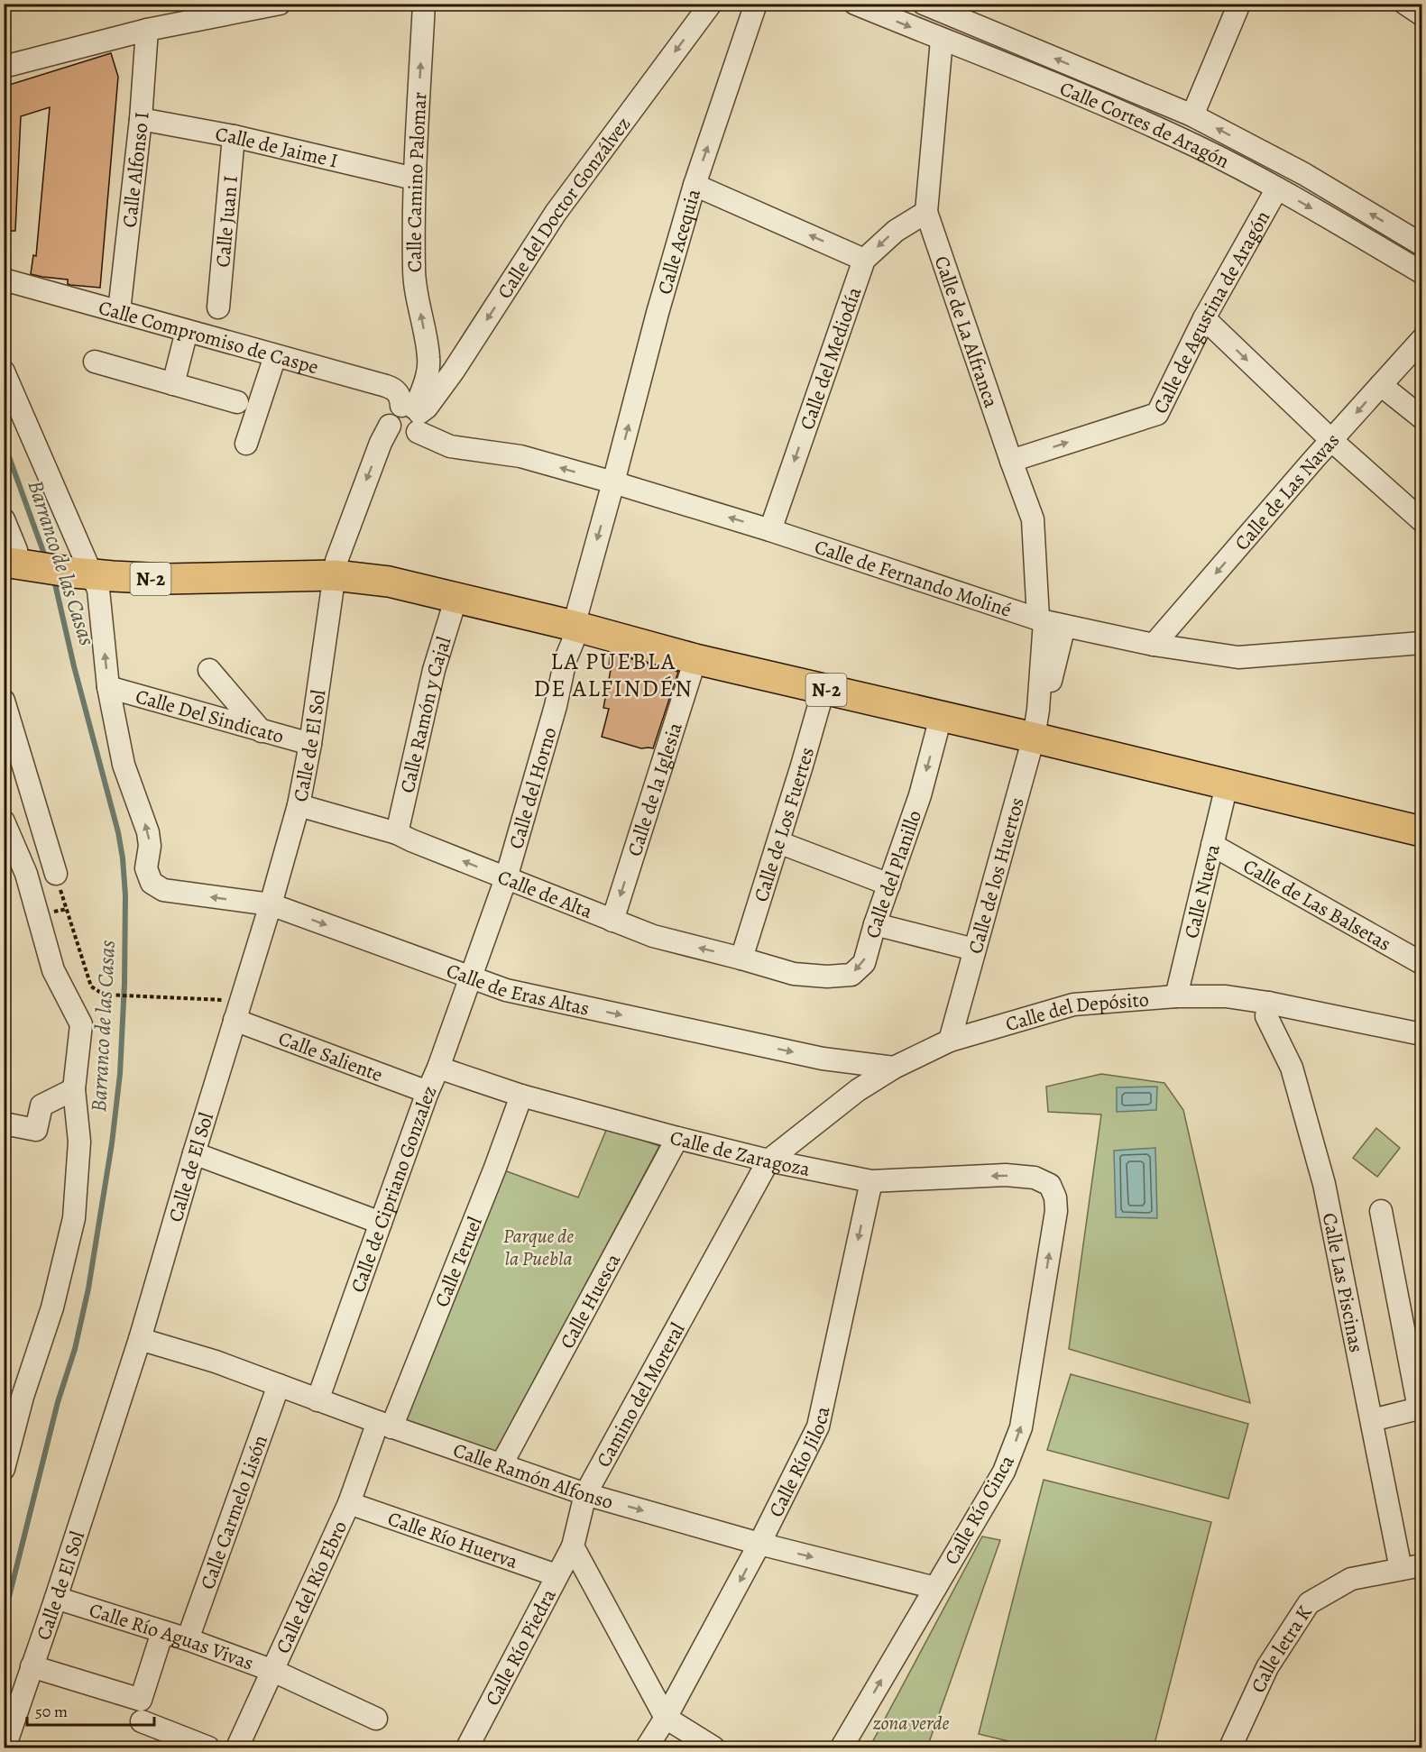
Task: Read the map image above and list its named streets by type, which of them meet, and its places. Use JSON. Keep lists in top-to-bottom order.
{
  "streets": {
    "highway": ["N-2"],
    "street": [
      "Calle Cortes de Aragón",
      "Calle de Jaime I",
      "Calle Alfonso I",
      "Calle Camino Palomar",
      "Calle del Doctor Gonzálvez",
      "Calle Juan I",
      "Calle Acequia",
      "Calle de Agustina de Aragón",
      "Calle de La Alfranca",
      "Calle Compromiso de Caspe",
      "Calle del Mediodía",
      "Calle de Las Navas",
      "Calle de Fernando Moliné",
      "Calle Ramón y Cajal",
      "Calle Del Sindicato",
      "Calle de El Sol",
      "Calle del Horno",
      "Calle de la Iglesia",
      "Calle de Los Fuertes",
      "Calle del Planillo",
      "Calle de los Huertos",
      "Calle Nueva",
      "Calle de Alta",
      "Calle de Las Balsetas",
      "Calle de Eras Altas",
      "Calle del Depósito",
      "Calle Saliente",
      "Calle de Zaragoza",
      "Calle de Cipriano Gonzalez",
      "Calle Teruel",
      "Calle Las Piscinas",
      "Calle Huesca",
      "Camino del Moreral",
      "Calle Río Jiloca",
      "Calle Ramón Alfonso",
      "Calle Río Cinca",
      "Calle Carmelo Lisón",
      "Calle Río Huerva",
      "Calle del Río Ebro",
      "Calle Río Aguas Vivas",
      "Calle Río Piedra",
      "Calle letra K"
    ]
  },
  "crossings": [
    ["Calle Cortes de Aragón", "Calle de Agustina de Aragón"],
    ["Calle Cortes de Aragón", "Calle de La Alfranca"],
    ["Calle de Jaime I", "Calle Alfonso I"],
    ["Calle de Jaime I", "Calle Camino Palomar"],
    ["Calle de Jaime I", "Calle Juan I"],
    ["Calle Alfonso I", "Calle Compromiso de Caspe"],
    ["Calle Camino Palomar", "Calle del Doctor Gonzálvez"],
    ["Calle Camino Palomar", "Calle Compromiso de Caspe"],
    ["Calle Camino Palomar", "Calle de Fernando Moliné"],
    ["Calle del Doctor Gonzálvez", "Calle Compromiso de Caspe"],
    ["Calle del Doctor Gonzálvez", "Calle de Fernando Moliné"],
    ["Calle Acequia", "Calle de Fernando Moliné"],
    ["Calle Acequia", "N-2"],
    ["Calle Acequia", "Calle del Horno"],
    ["Calle de Agustina de Aragón", "Calle de La Alfranca"],
    ["Calle de La Alfranca", "Calle del Mediodía"],
    ["Calle de La Alfranca", "Calle de Fernando Moliné"],
    ["Calle de La Alfranca", "Calle de los Huertos"],
    ["Calle Compromiso de Caspe", "Calle de Fernando Moliné"],
    ["Calle del Mediodía", "Calle de Fernando Moliné"],
    ["Calle de Las Navas", "Calle de Fernando Moliné"],
    ["Calle de Fernando Moliné", "Calle de los Huertos"],
    ["N-2", "Calle Ramón y Cajal"],
    ["N-2", "Calle de El Sol"],
    ["N-2", "Calle del Horno"],
    ["N-2", "Calle de la Iglesia"],
    ["N-2", "Calle de Los Fuertes"],
    ["N-2", "Calle del Planillo"],
    ["N-2", "Calle de los Huertos"],
    ["N-2", "Calle Nueva"],
    ["Calle Ramón y Cajal", "Calle de Alta"],
    ["Calle Del Sindicato", "Calle de El Sol"],
    ["Calle Del Sindicato", "Calle de Eras Altas"],
    ["Calle de El Sol", "Calle de Alta"],
    ["Calle de El Sol", "Calle de Eras Altas"],
    ["Calle de El Sol", "Calle Saliente"],
    ["Calle de El Sol", "Calle Ramón Alfonso"],
    ["Calle de El Sol", "Calle Río Aguas Vivas"],
    ["Calle del Horno", "Calle de Alta"],
    ["Calle del Horno", "Calle de Eras Altas"],
    ["Calle del Horno", "Calle de Cipriano Gonzalez"],
    ["Calle de la Iglesia", "Calle de Alta"],
    ["Calle de Los Fuertes", "Calle de Alta"],
    ["Calle del Planillo", "Calle de Alta"],
    ["Calle de los Huertos", "Calle del Depósito"],
    ["Calle Nueva", "Calle de Las Balsetas"],
    ["Calle Nueva", "Calle del Depósito"],
    ["Calle de Eras Altas", "Calle del Depósito"],
    ["Calle de Eras Altas", "Calle de Cipriano Gonzalez"],
    ["Calle del Depósito", "Calle de Zaragoza"],
    ["Calle del Depósito", "Calle Las Piscinas"],
    ["Calle del Depósito", "Camino del Moreral"],
    ["Calle Saliente", "Calle de Cipriano Gonzalez"],
    ["Calle de Zaragoza", "Calle de Cipriano Gonzalez"],
    ["Calle de Zaragoza", "Calle Teruel"],
    ["Calle de Zaragoza", "Calle Huesca"],
    ["Calle de Zaragoza", "Camino del Moreral"],
    ["Calle de Zaragoza", "Calle Río Jiloca"],
    ["Calle de Zaragoza", "Calle Río Cinca"],
    ["Calle de Cipriano Gonzalez", "Calle Ramón Alfonso"],
    ["Calle Teruel", "Calle Ramón Alfonso"],
    ["Calle Teruel", "Calle del Río Ebro"],
    ["Calle Las Piscinas", "Calle letra K"],
    ["Calle Huesca", "Calle Ramón Alfonso"],
    ["Camino del Moreral", "Calle Ramón Alfonso"],
    ["Camino del Moreral", "Calle Río Piedra"],
    ["Calle Río Jiloca", "Calle Ramón Alfonso"],
    ["Calle Ramón Alfonso", "Calle Río Cinca"],
    ["Calle Ramón Alfonso", "Calle Carmelo Lisón"],
    ["Calle Ramón Alfonso", "Calle del Río Ebro"],
    ["Calle Carmelo Lisón", "Calle Río Aguas Vivas"],
    ["Calle Río Huerva", "Calle del Río Ebro"],
    ["Calle Río Huerva", "Calle Río Piedra"],
    ["Calle del Río Ebro", "Calle Río Aguas Vivas"]
  ],
  "one_way": [
    "Calle Camino Palomar",
    "Calle del Doctor Gonzálvez",
    "Calle de Agustina de Aragón",
    "Calle del Mediodía",
    "Calle de Las Navas",
    "Calle de Fernando Moliné",
    "Calle de la Iglesia",
    "Calle del Planillo",
    "Calle de Alta",
    "Calle Río Jiloca",
    "Calle Ramón Alfonso",
    "Calle Río Cinca"
  ],
  "districts": ["LA PUEBLA DE ALFINDÉN"],
  "water": ["Barranco de las Casas"],
  "parks": ["Parque de la Puebla", "zona verde"],
  "scale_bar": "50 m"
}
